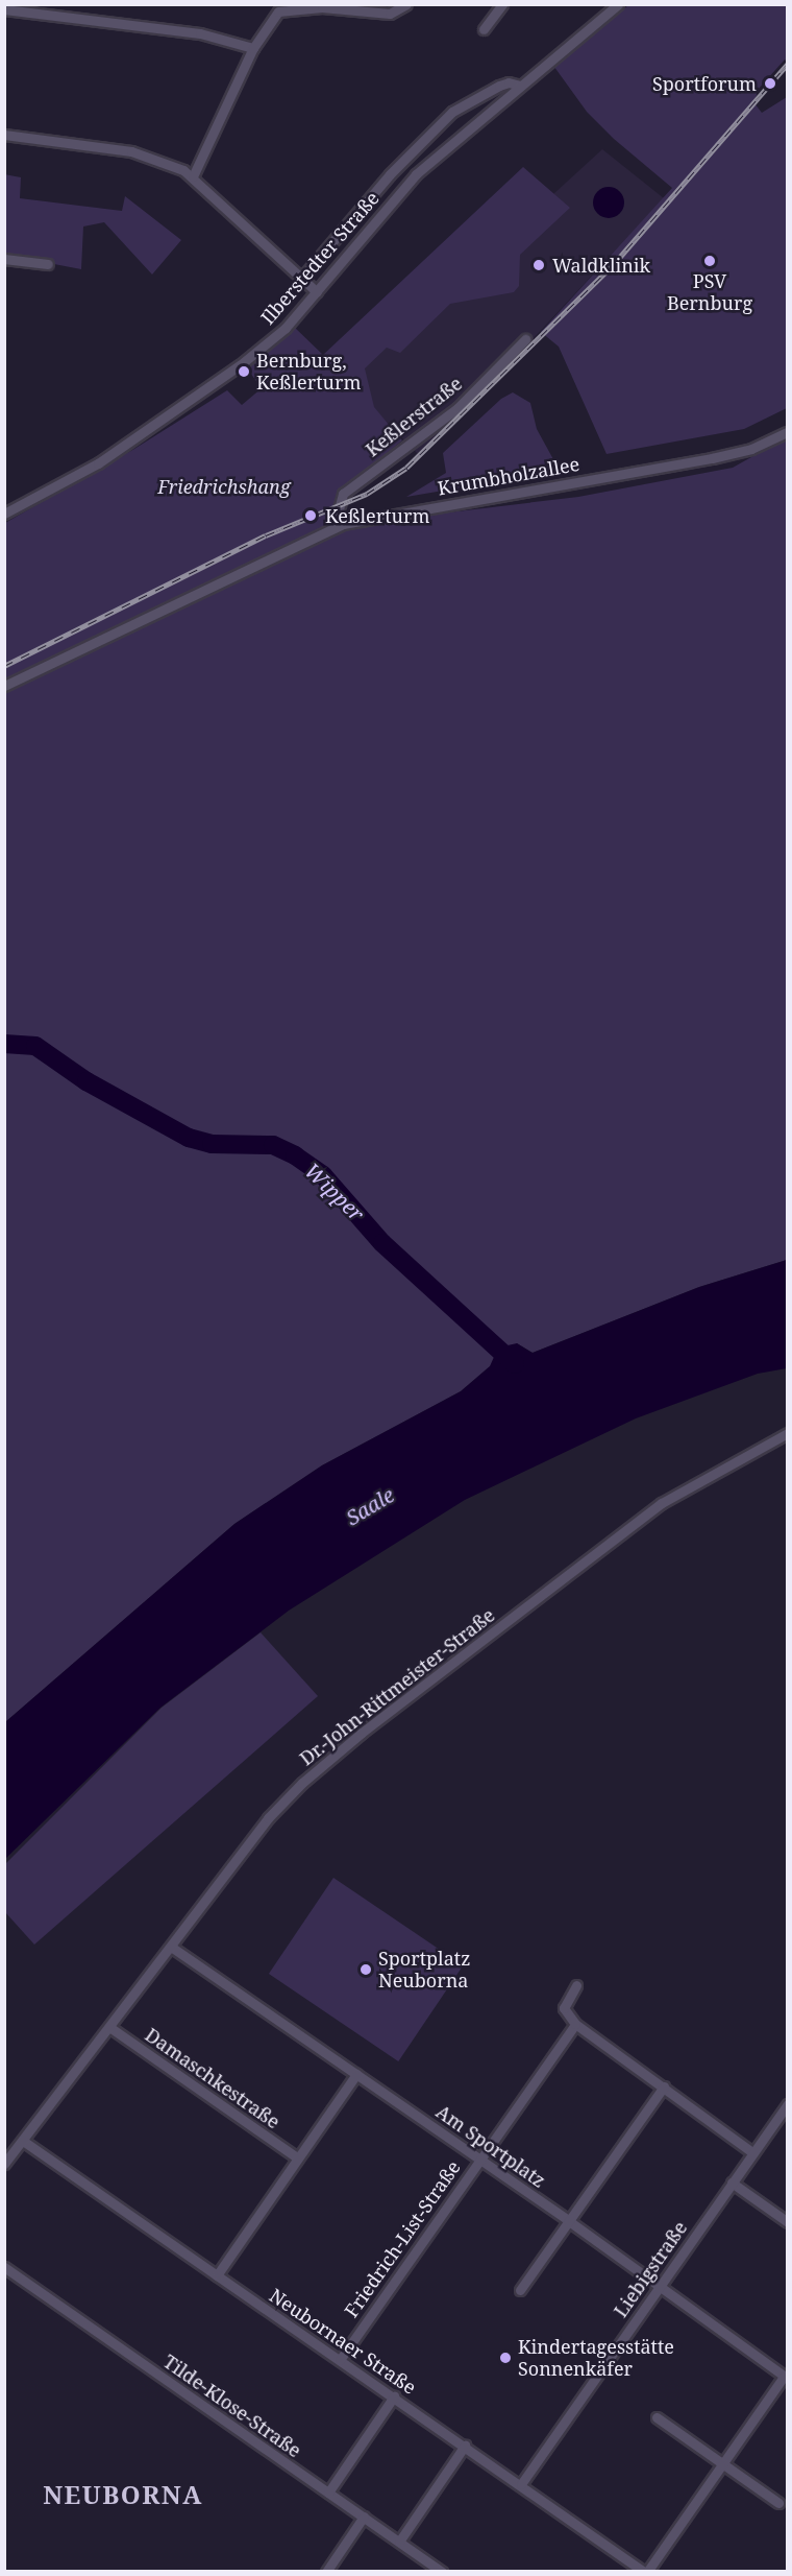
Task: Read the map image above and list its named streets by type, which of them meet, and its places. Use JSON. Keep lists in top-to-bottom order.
{
  "streets": {
    "street": [
      "Ilberstedter Straße",
      "Keßlerstraße",
      "Krumbholzallee",
      "Dr.-John-Rittmeister-Straße",
      "Damaschkestraße",
      "Am Sportplatz",
      "Friedrich-List-Straße",
      "Liebigstraße",
      "Neubornaer Straße",
      "Tilde-Klose-Straße"
    ]
  },
  "crossings": [
    ["Keßlerstraße", "Krumbholzallee"],
    ["Dr.-John-Rittmeister-Straße", "Damaschkestraße"],
    ["Dr.-John-Rittmeister-Straße", "Am Sportplatz"],
    ["Dr.-John-Rittmeister-Straße", "Neubornaer Straße"],
    ["Am Sportplatz", "Friedrich-List-Straße"],
    ["Am Sportplatz", "Liebigstraße"],
    ["Friedrich-List-Straße", "Neubornaer Straße"],
    ["Liebigstraße", "Neubornaer Straße"]
  ],
  "districts": ["NEUBORNA"],
  "water": ["Wipper", "Saale"],
  "parks": ["Friedrichshang"],
  "places": [
    "Sportforum",
    "PSV Bernburg",
    "Waldklinik",
    "Bernburg, Keßlerturm",
    "Keßlerturm",
    "Sportplatz Neuborna",
    "Kindertagesstätte Sonnenkäfer"
  ]
}
